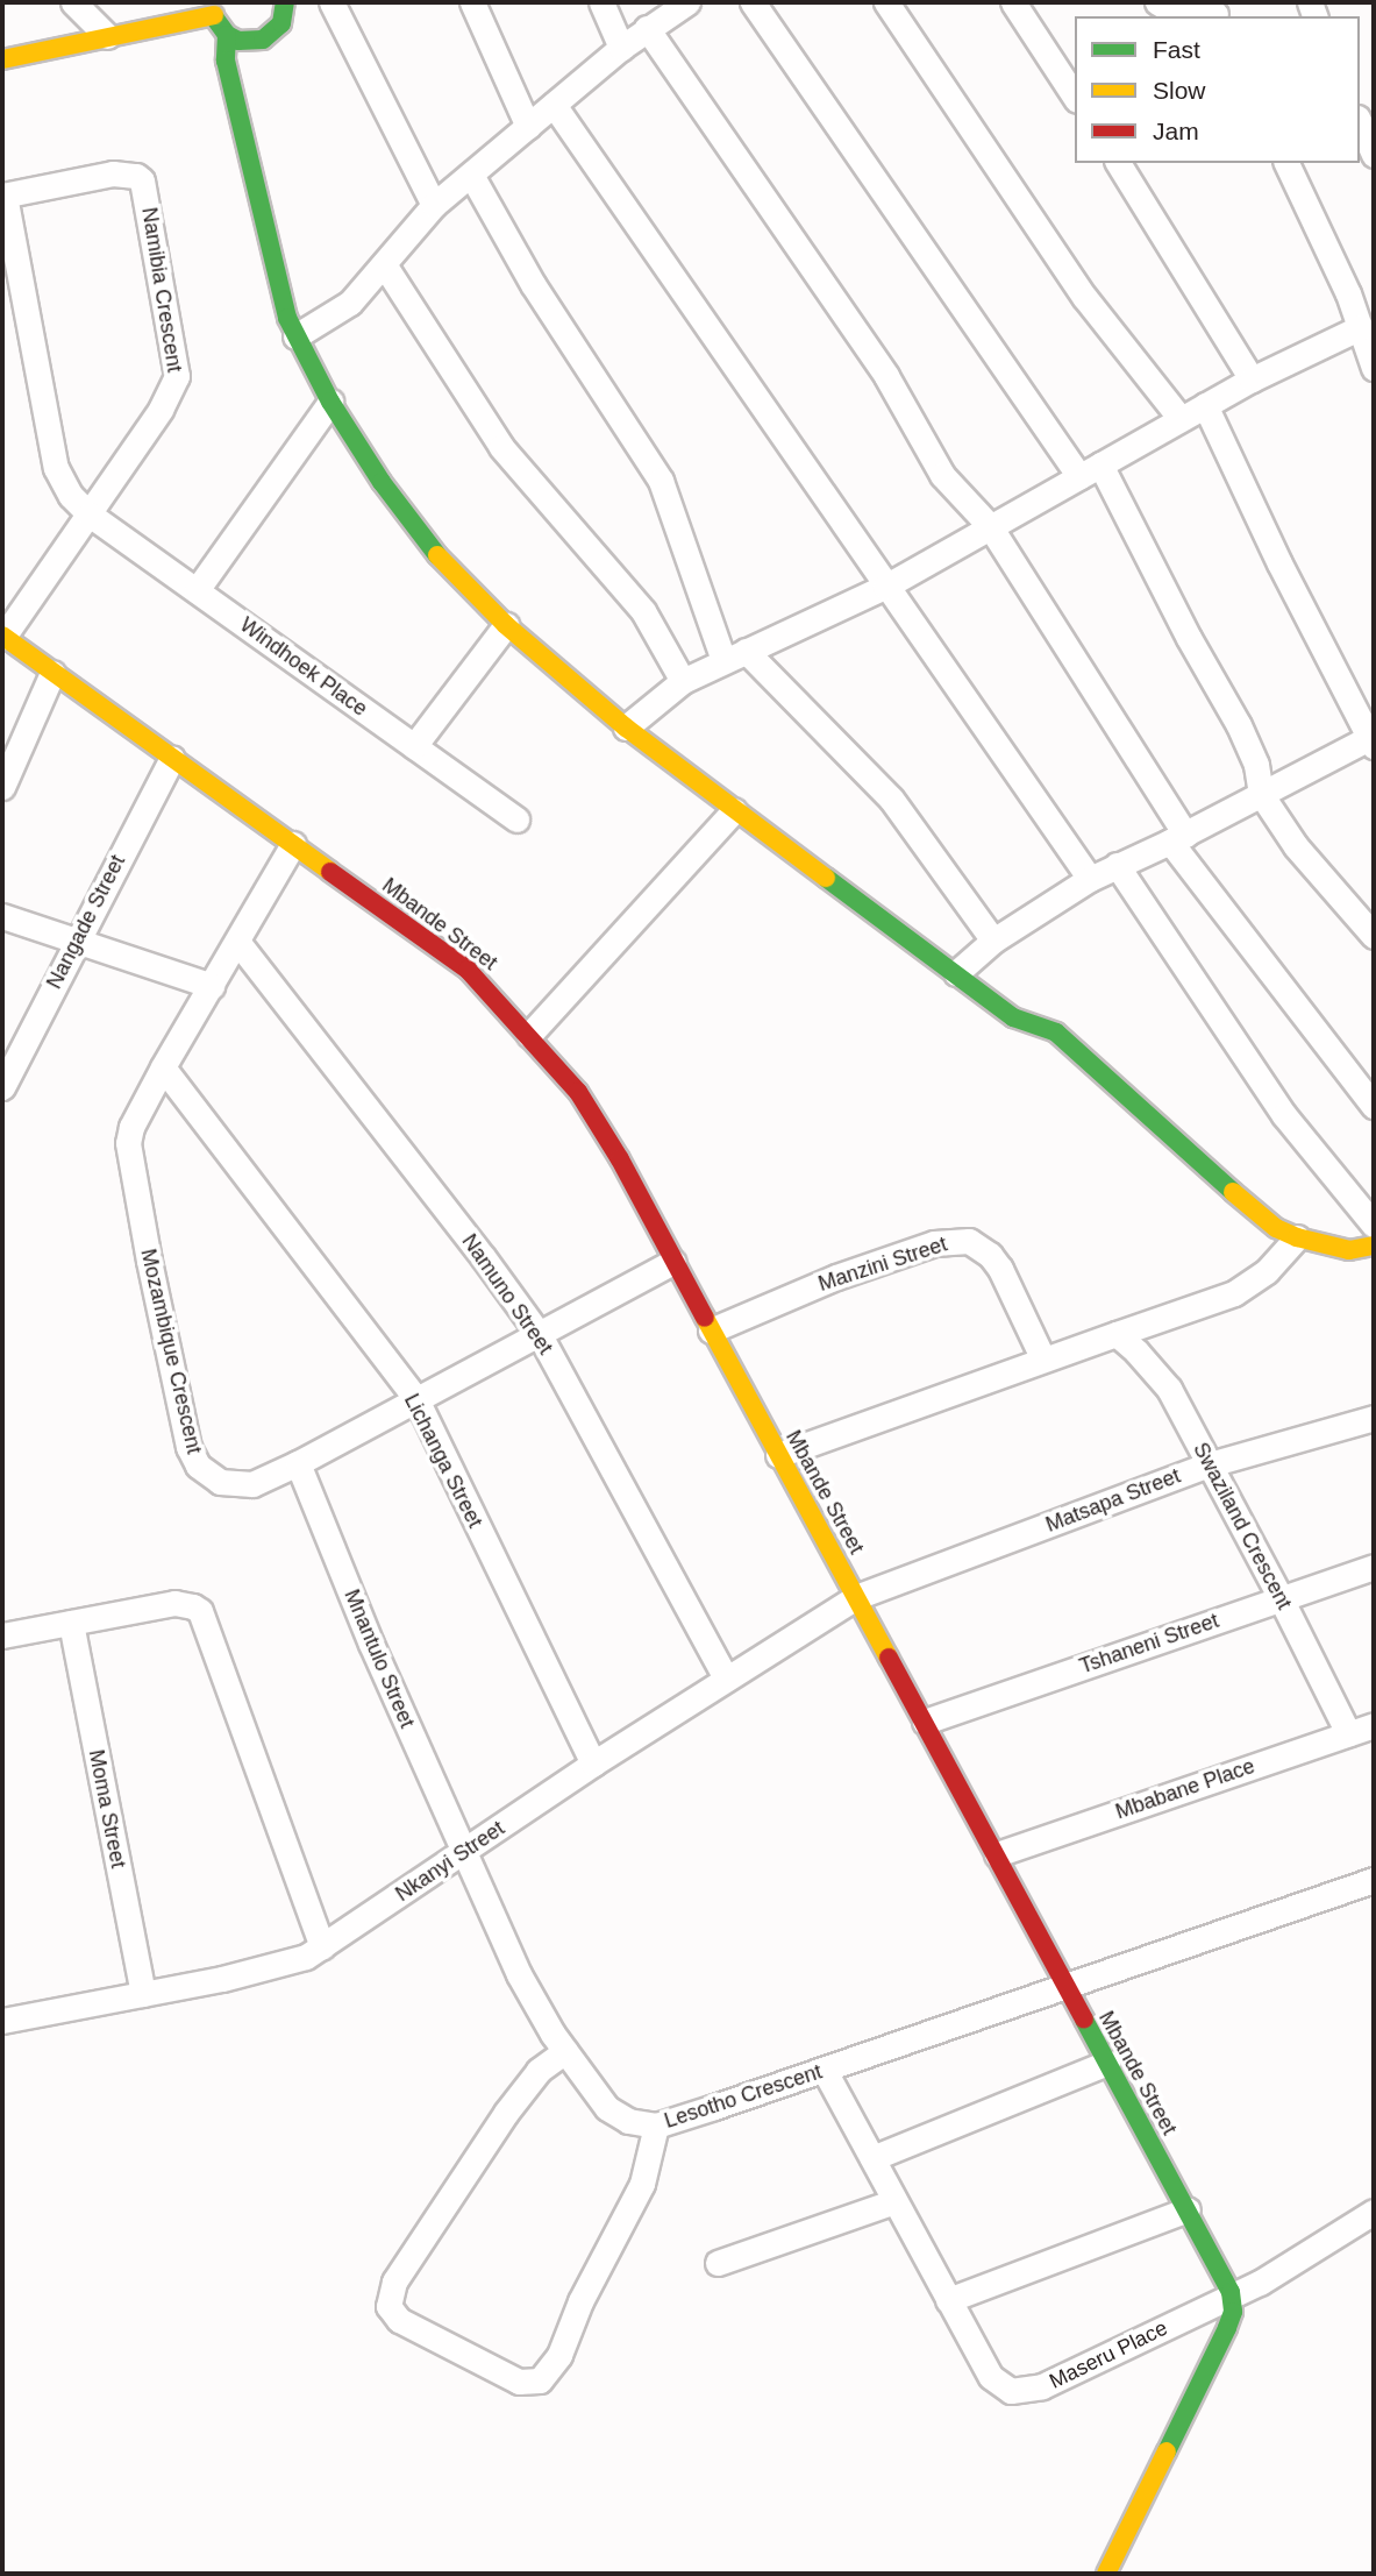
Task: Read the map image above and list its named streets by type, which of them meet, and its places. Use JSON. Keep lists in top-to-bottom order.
{
  "streets": {
    "street": [
      "Namibia Crescent",
      "Windhoek Place",
      "Nangade Street",
      "Mbande Street",
      "Manzini Street",
      "Namuno Street",
      "Mozambique Crescent",
      "Lichanga Street",
      "Matsapa Street",
      "Swaziland Crescent",
      "Tshaneni Street",
      "Mnantulo Street",
      "Mbabane Place",
      "Moma Street",
      "Nkanyi Street",
      "Lesotho Crescent",
      "Maseru Place"
    ]
  },
  "crossings": [
    ["Namibia Crescent", "Windhoek Place"],
    ["Namibia Crescent", "Mbande Street"],
    ["Nangade Street", "Mbande Street"],
    ["Mbande Street", "Manzini Street"],
    ["Mbande Street", "Mozambique Crescent"],
    ["Mbande Street", "Matsapa Street"],
    ["Mbande Street", "Tshaneni Street"],
    ["Mbande Street", "Mbabane Place"],
    ["Mbande Street", "Nkanyi Street"],
    ["Mbande Street", "Lesotho Crescent"],
    ["Mbande Street", "Maseru Place"],
    ["Namuno Street", "Mozambique Crescent"],
    ["Namuno Street", "Nkanyi Street"],
    ["Mozambique Crescent", "Lichanga Street"],
    ["Mozambique Crescent", "Mnantulo Street"],
    ["Lichanga Street", "Nkanyi Street"],
    ["Matsapa Street", "Swaziland Crescent"],
    ["Matsapa Street", "Nkanyi Street"],
    ["Swaziland Crescent", "Tshaneni Street"],
    ["Swaziland Crescent", "Mbabane Place"],
    ["Mnantulo Street", "Nkanyi Street"],
    ["Mnantulo Street", "Lesotho Crescent"],
    ["Moma Street", "Nkanyi Street"],
    ["Nkanyi Street", "Lesotho Crescent"],
    ["Lesotho Crescent", "Maseru Place"]
  ],
  "legend": ["Fast", "Slow", "Jam"]
}
